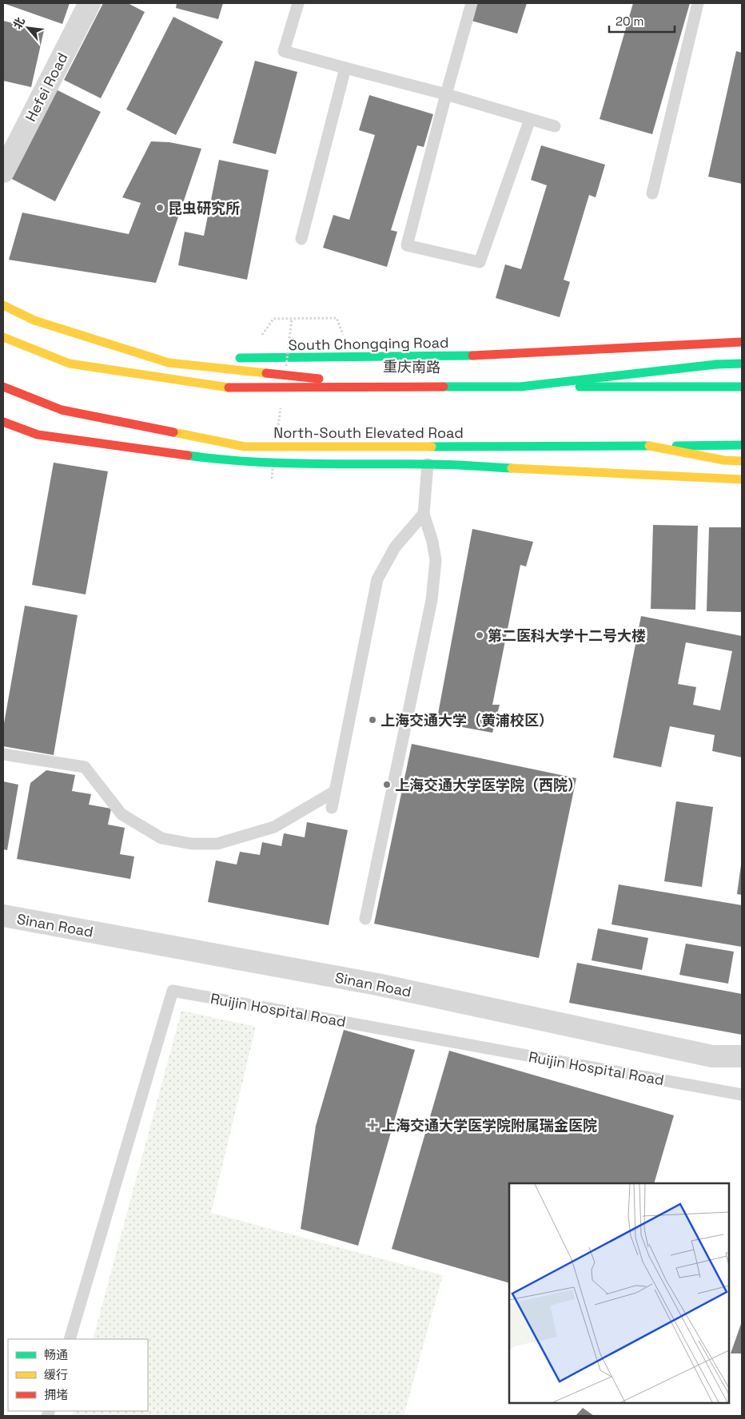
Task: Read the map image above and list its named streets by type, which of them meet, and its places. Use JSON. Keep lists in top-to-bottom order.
{
  "streets": {
    "main road": ["South Chongqing Road", "重庆南路", "North-South Elevated Road"],
    "street": ["Hefei Road", "Sinan Road"],
    "lane": ["Ruijin Hospital Road"]
  },
  "places": {
    "other": [
      "昆虫研究所",
      "第二医科大学十二号大楼",
      "上海交通大学（黄浦校区）",
      "上海交通大学医学院（西院）"
    ],
    "health": ["上海交通大学医学院附属瑞金医院"]
  },
  "legend": ["畅通", "缓行", "拥堵"],
  "scale_bar": "20 m",
  "north": "top left"
}
